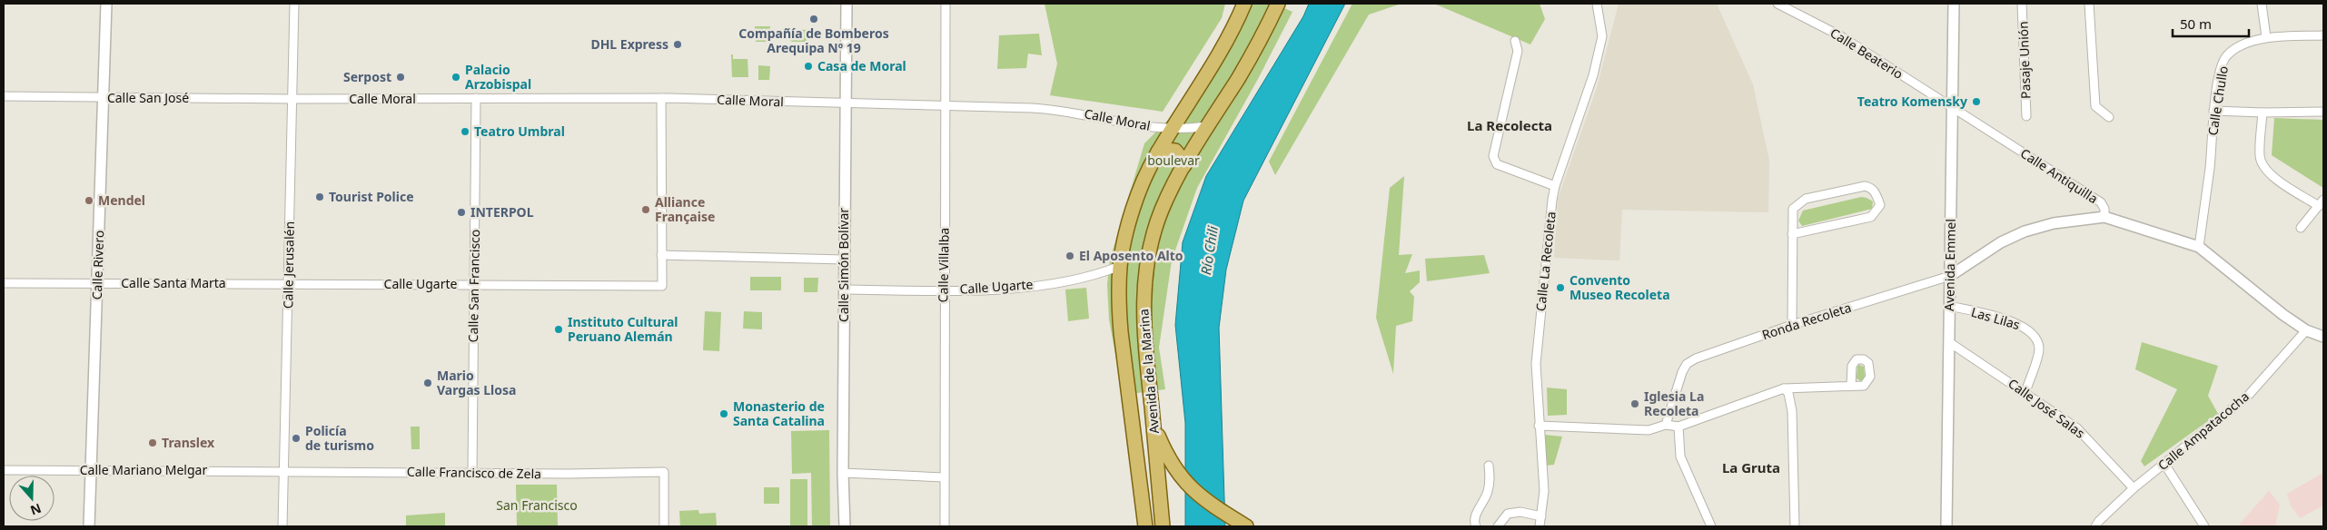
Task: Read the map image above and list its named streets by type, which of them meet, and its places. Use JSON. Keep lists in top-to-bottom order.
{
  "streets": {
    "main road": ["Avenida de la Marina"],
    "street": [
      "Calle Beaterio",
      "Pasaje Unión",
      "Calle San José",
      "Calle Moral",
      "Calle Chullo",
      "Calle Antiquilla",
      "Calle La Recoleta",
      "Calle Rivero",
      "Calle Jerusalén",
      "Calle Simón Bolívar",
      "Calle Villalba",
      "Avenida Emmel",
      "Calle Santa Marta",
      "Calle Ugarte",
      "Calle San Francisco",
      "Las Lilas",
      "Ronda Recoleta",
      "Calle José Salas",
      "Calle Ampatacocha",
      "Calle Mariano Melgar",
      "Calle Francisco de Zela"
    ]
  },
  "crossings": [
    ["Calle Beaterio", "Calle Antiquilla"],
    ["Calle Beaterio", "Avenida Emmel"],
    ["Calle San José", "Calle Moral"],
    ["Calle San José", "Calle Rivero"],
    ["Calle San José", "Calle Jerusalén"],
    ["Calle Moral", "Calle Jerusalén"],
    ["Calle Moral", "Calle Simón Bolívar"],
    ["Calle Moral", "Calle Villalba"],
    ["Calle Moral", "Calle San Francisco"],
    ["Calle Moral", "Avenida de la Marina"],
    ["Calle Chullo", "Calle Antiquilla"],
    ["Calle Antiquilla", "Avenida Emmel"],
    ["Calle Antiquilla", "Ronda Recoleta"],
    ["Calle Antiquilla", "Calle Ampatacocha"],
    ["Calle Rivero", "Calle Santa Marta"],
    ["Calle Rivero", "Calle Mariano Melgar"],
    ["Calle Jerusalén", "Calle Santa Marta"],
    ["Calle Jerusalén", "Calle Ugarte"],
    ["Calle Jerusalén", "Calle Mariano Melgar"],
    ["Calle Jerusalén", "Calle Francisco de Zela"],
    ["Calle Simón Bolívar", "Calle Ugarte"],
    ["Calle Villalba", "Calle Ugarte"],
    ["Avenida Emmel", "Las Lilas"],
    ["Avenida Emmel", "Ronda Recoleta"],
    ["Avenida Emmel", "Calle José Salas"],
    ["Calle Santa Marta", "Calle Ugarte"],
    ["Calle Ugarte", "Calle San Francisco"],
    ["Calle Ugarte", "Avenida de la Marina"],
    ["Calle San Francisco", "Calle Francisco de Zela"],
    ["Las Lilas", "Calle José Salas"],
    ["Calle José Salas", "Calle Ampatacocha"],
    ["Calle Mariano Melgar", "Calle Francisco de Zela"]
  ],
  "districts": ["La Recolecta", "La Gruta"],
  "water": ["Río Chili"],
  "parks": ["boulevar", "San Francisco"],
  "places": [
    "Compañía de Bomberos Arequipa Nº 19",
    "DHL Express",
    "Casa de Moral",
    "Serpost",
    "Palacio Arzobispal",
    "Teatro Komensky",
    "Teatro Umbral",
    "Tourist Police",
    "Mendel",
    "Alliance Française",
    "INTERPOL",
    "El Aposento Alto",
    "Convento Museo Recoleta",
    "Instituto Cultural Peruano Alemán",
    "Mario Vargas Llosa",
    "Iglesia La Recoleta",
    "Monasterio de Santa Catalina",
    "Policía de turismo",
    "Translex"
  ],
  "scale_bar": "50 m",
  "north": "bottom"
}
